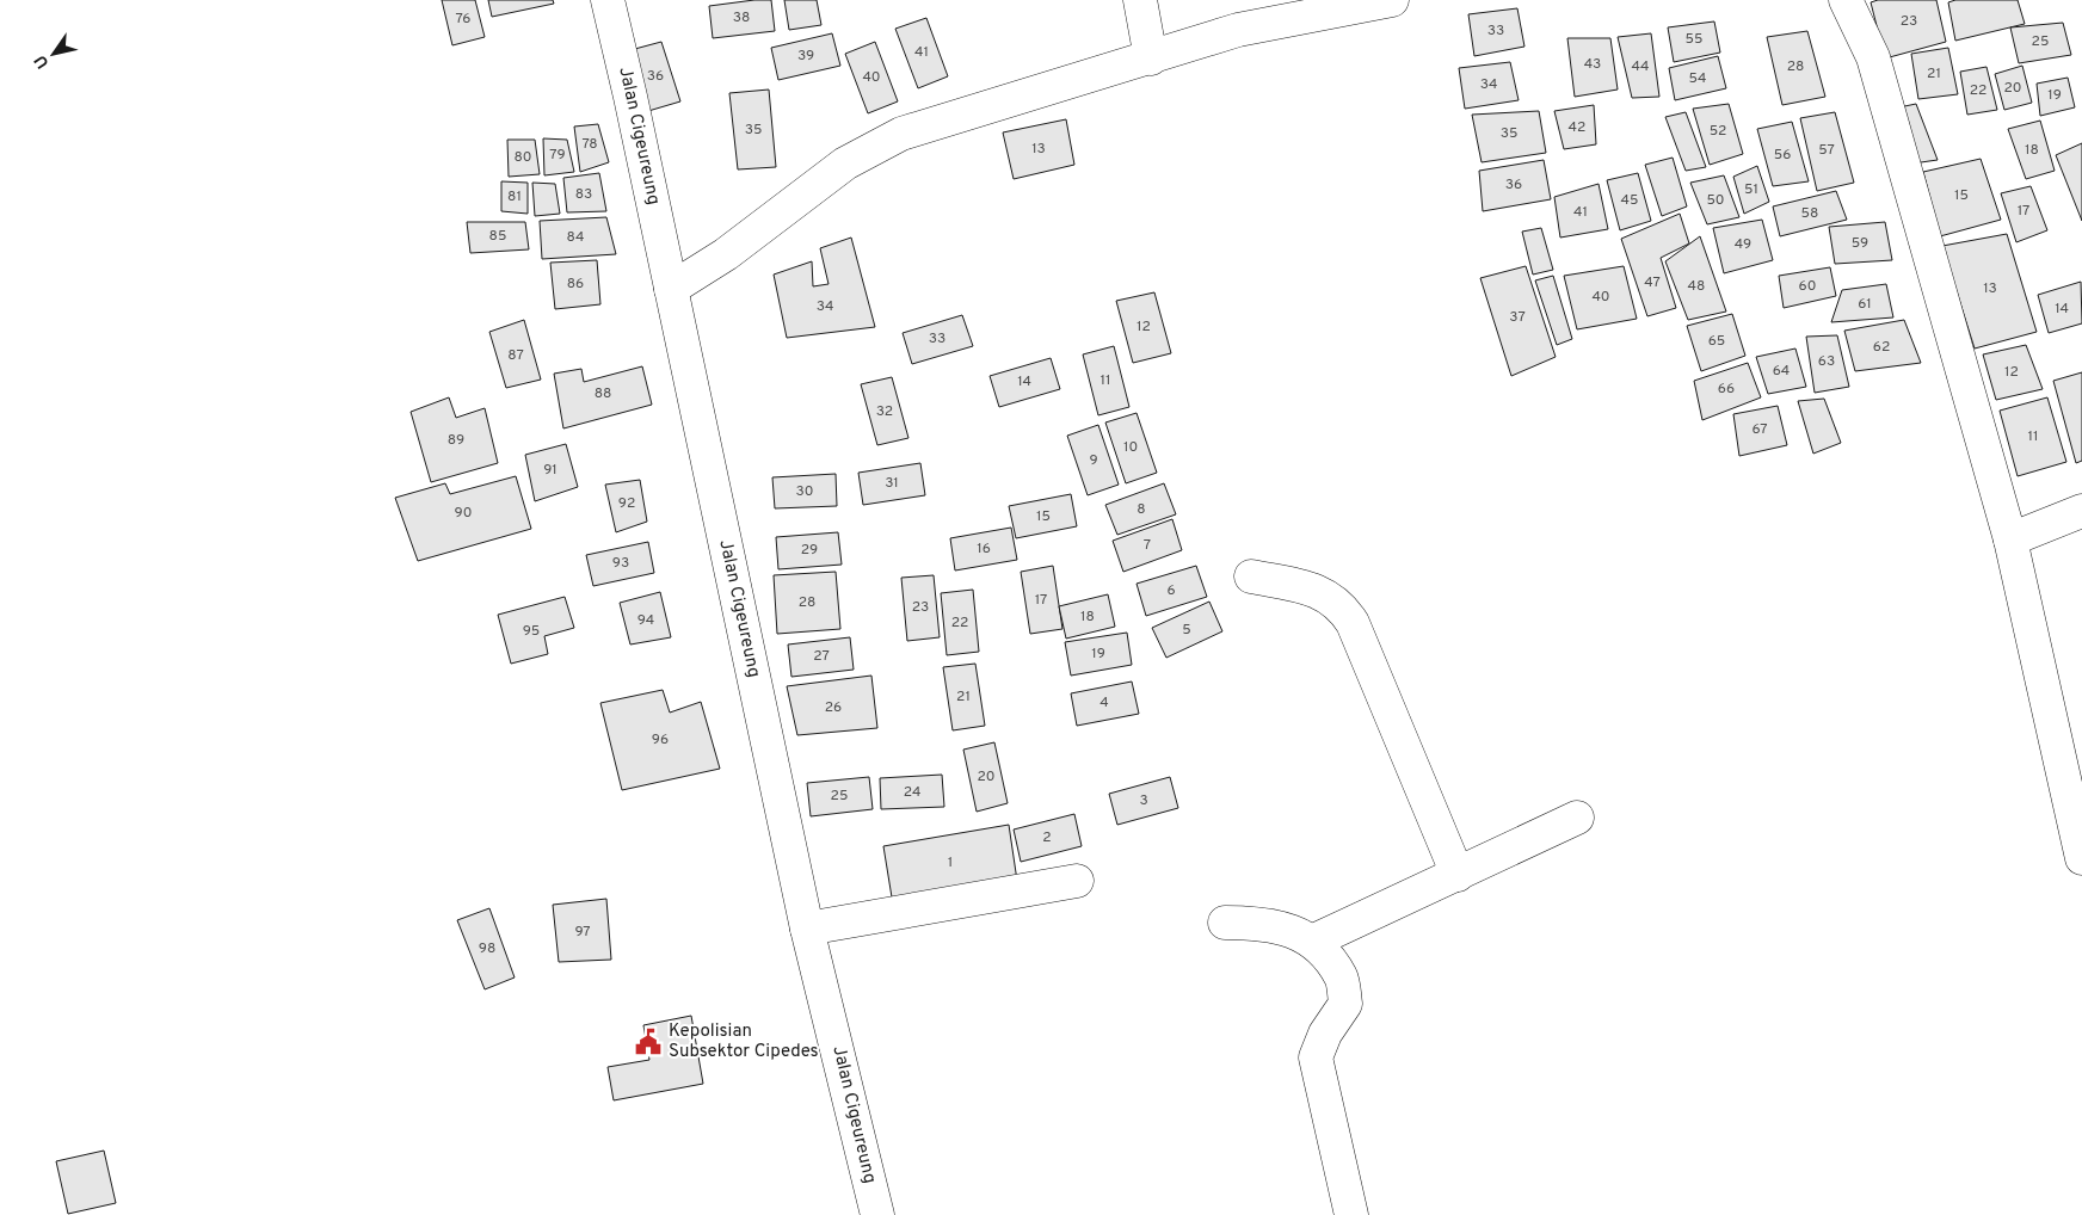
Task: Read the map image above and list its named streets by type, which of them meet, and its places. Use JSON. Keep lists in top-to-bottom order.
{
  "streets": {
    "street": ["Jalan Cigeureung"]
  },
  "places": {
    "public building": ["Kepolisian Subsektor Cipedes"]
  },
  "house_numbers": [
    "38",
    "76",
    "23",
    "33",
    "55",
    "25",
    "41",
    "39",
    "43",
    "44",
    "28",
    "21",
    "36",
    "40",
    "54",
    "34",
    "20",
    "22",
    "19",
    "42",
    "35",
    "52",
    "35",
    "78",
    "13",
    "57",
    "18",
    "79",
    "56",
    "80",
    "36",
    "51",
    "83",
    "15",
    "81",
    "45",
    "50",
    "17",
    "41",
    "58",
    "85",
    "84",
    "59",
    "49",
    "47",
    "86",
    "48",
    "60",
    "13",
    "40",
    "61",
    "34",
    "14",
    "37",
    "12",
    "33",
    "65",
    "62",
    "87",
    "63",
    "64",
    "12",
    "11",
    "14",
    "66",
    "88",
    "32",
    "67",
    "11",
    "89",
    "10",
    "9",
    "91",
    "31",
    "30",
    "92",
    "8",
    "90",
    "15",
    "7",
    "16",
    "29",
    "93",
    "6",
    "17",
    "28",
    "23",
    "18",
    "94",
    "22",
    "5",
    "95",
    "19",
    "27",
    "21",
    "4",
    "26",
    "96",
    "20",
    "24",
    "25",
    "3",
    "2",
    "1",
    "97",
    "98"
  ],
  "north": "bottom left"
}
